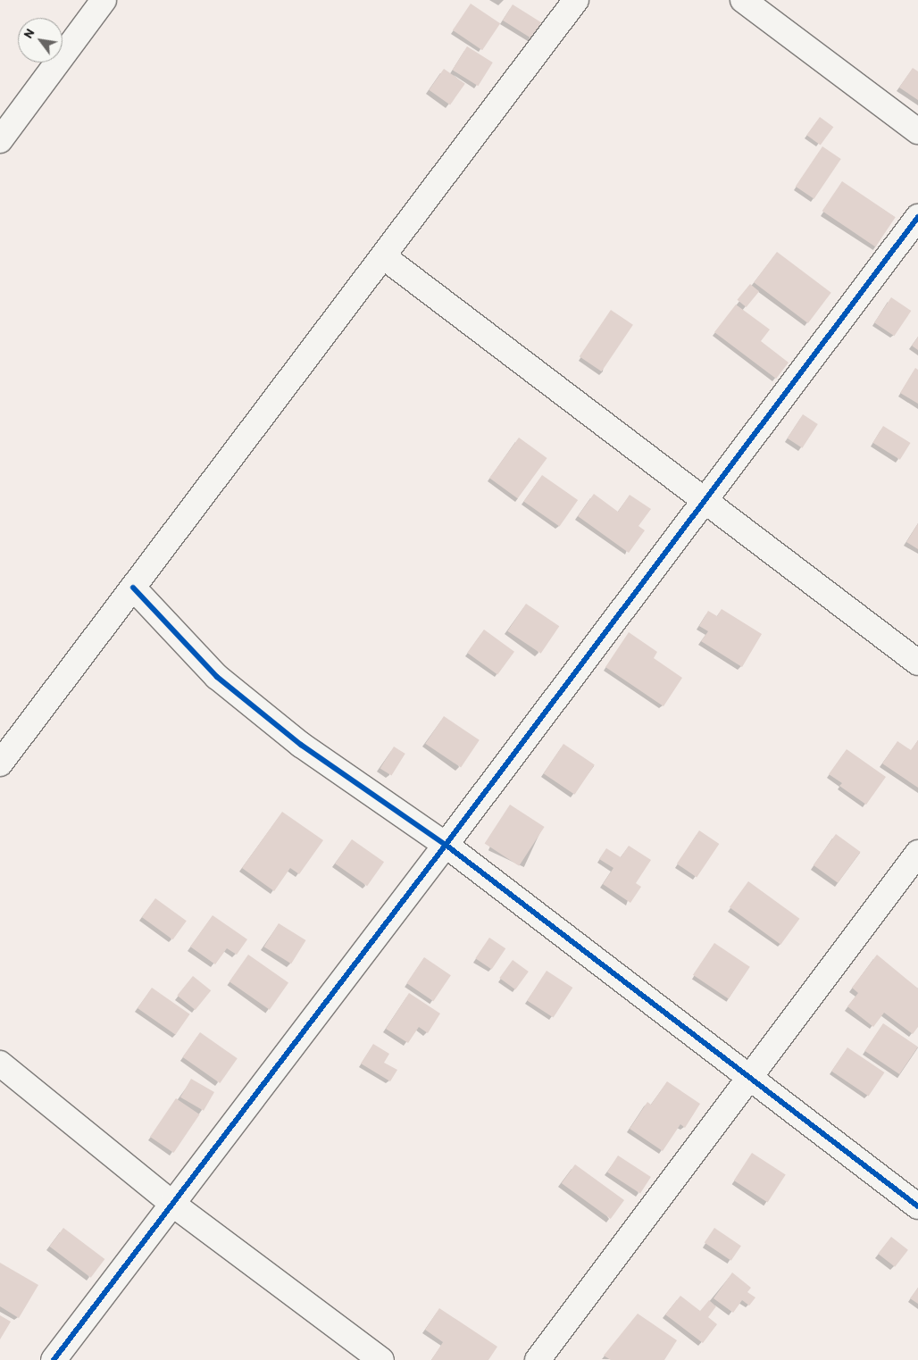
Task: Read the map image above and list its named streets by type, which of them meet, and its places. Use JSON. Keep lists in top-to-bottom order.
{
  "north": "top left"
}
